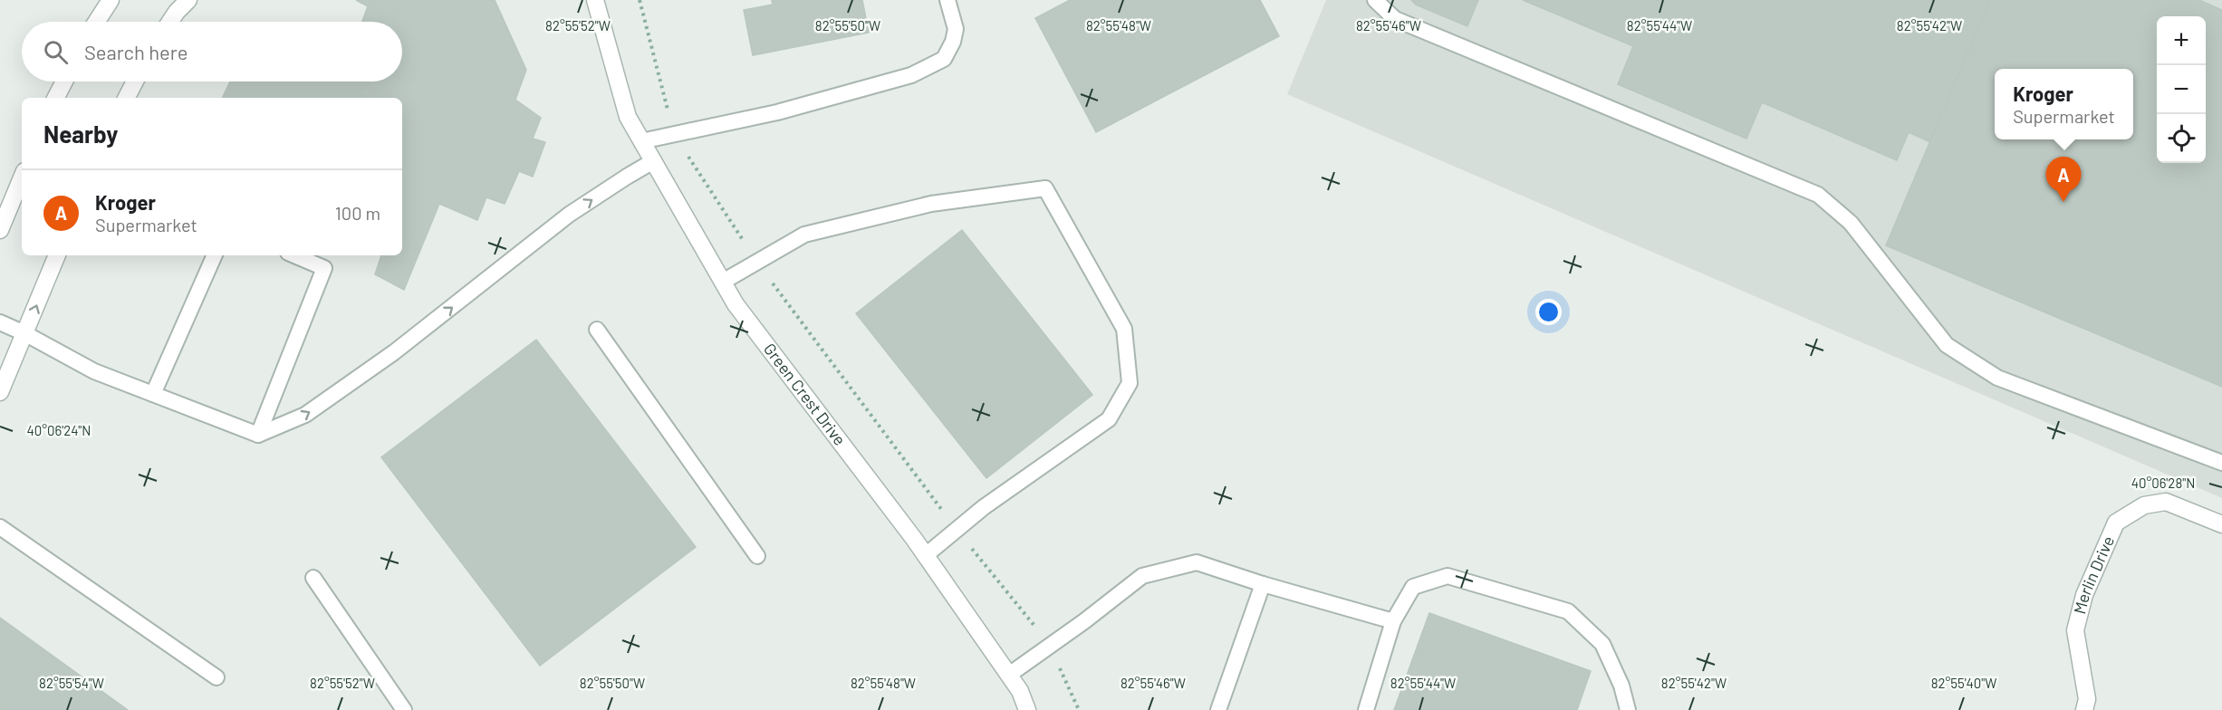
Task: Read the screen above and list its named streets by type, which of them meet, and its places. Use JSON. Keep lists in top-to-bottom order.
{
  "streets": {
    "street": ["Green Crest Drive", "Merlin Drive"]
  },
  "page": {
    "map_buttons": ["+", "−"],
    "search": "Search here",
    "popup": ["Kroger", "Supermarket"],
    "heading": "Nearby",
    "pins": "A",
    "list": [
      {
        "mark": "A",
        "name": "Kroger",
        "note": "Supermarket",
        "value": "100 m"
      }
    ]
  },
  "coordinates": [
    "82°55'48\"W",
    "82°55'46\"W",
    "82°55'44\"W",
    "82°55'52\"W",
    "82°55'50\"W",
    "82°55'42\"W",
    "40°06'24\"N",
    "40°06'28\"N",
    "82°55'54\"W",
    "82°55'40\"W"
  ]
}
